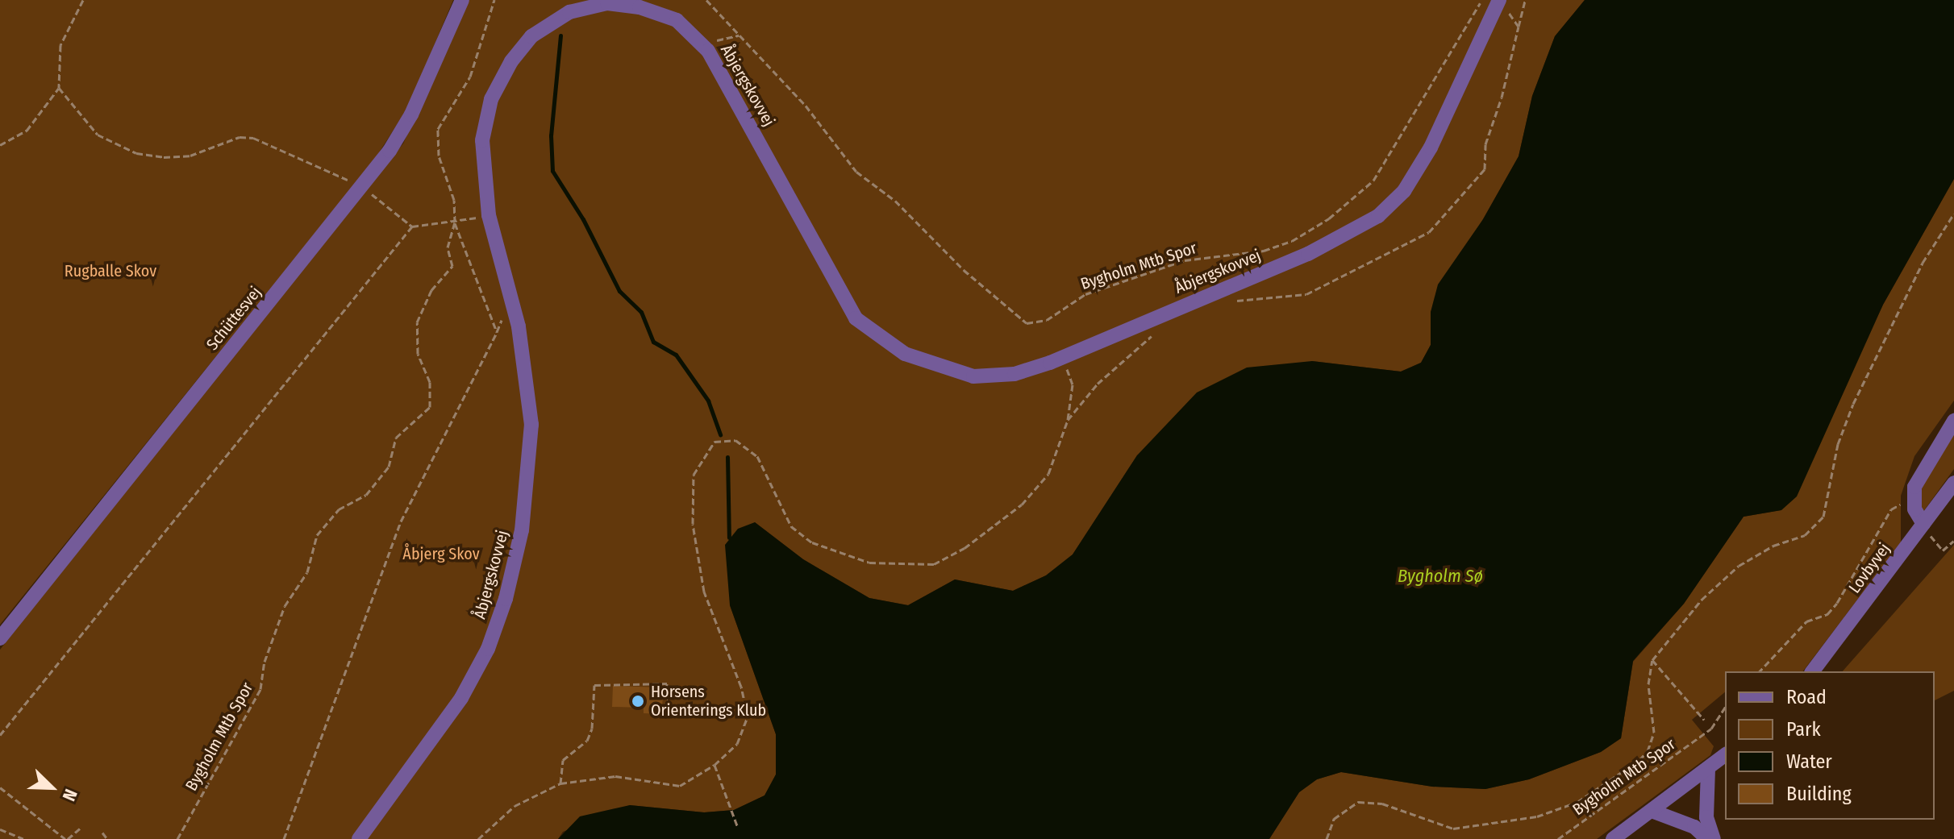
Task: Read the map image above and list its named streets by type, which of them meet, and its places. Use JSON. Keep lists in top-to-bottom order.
{
  "streets": {
    "street": ["Åbjergskovvej", "Schüttesvej", "Lovbyvej"],
    "path": ["Bygholm Mtb Spor"]
  },
  "water": ["Bygholm Sø"],
  "parks": ["Rugballe Skov", "Åbjerg Skov"],
  "places": ["Horsens Orienterings Klub"],
  "legend": [
    "Road",
    "Park",
    "Water",
    "Building"
  ],
  "north": "bottom right"
}
